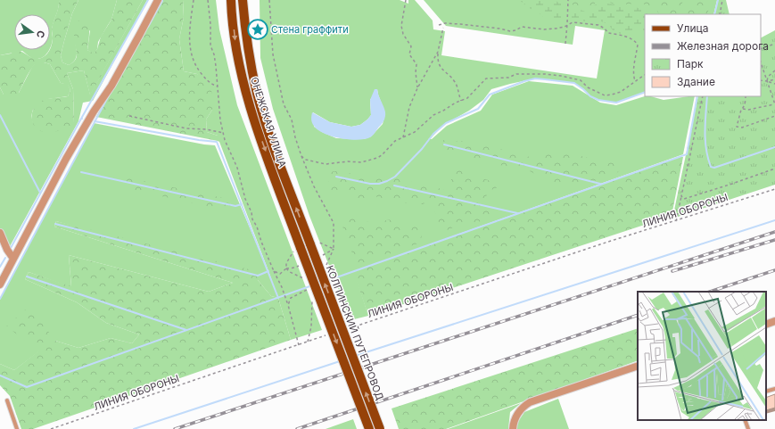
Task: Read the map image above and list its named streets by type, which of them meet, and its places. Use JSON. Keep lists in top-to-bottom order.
{
  "streets": {
    "main road": ["ОНЕЖСКАЯ УЛИЦА", "КОЛПИНСКИЙ ПУТЕПРОВОД"],
    "path": ["ЛИНИЯ ОБОРОНЫ"]
  },
  "crossings": [
    ["ОНЕЖСКАЯ УЛИЦА", "КОЛПИНСКИЙ ПУТЕПРОВОД"]
  ],
  "places": {
    "place": ["Стена граффити"]
  },
  "legend": [
    "Улица",
    "Железная дорога",
    "Парк",
    "Здание"
  ],
  "north": "right"
}
